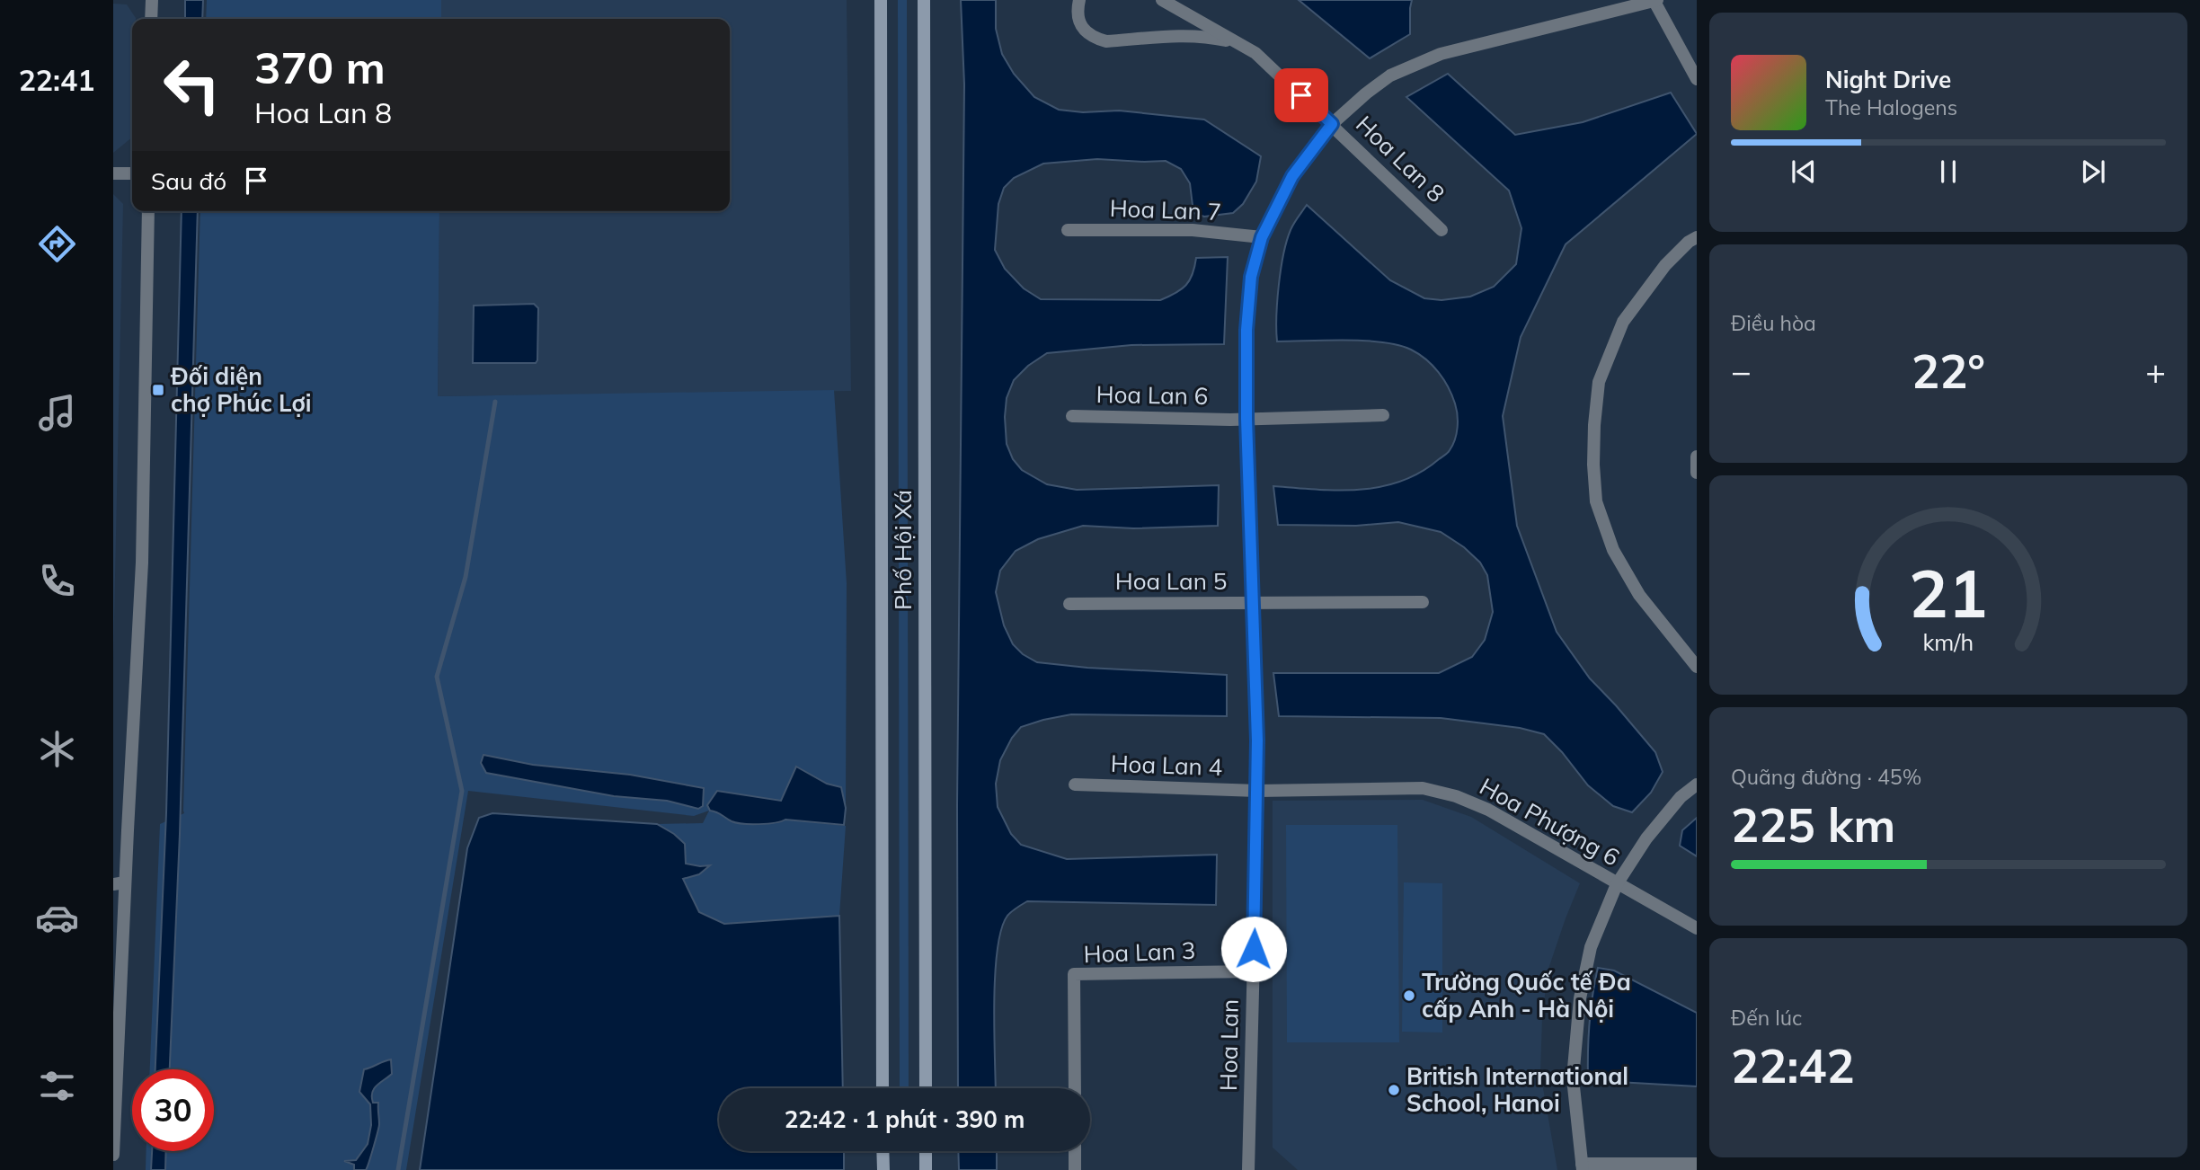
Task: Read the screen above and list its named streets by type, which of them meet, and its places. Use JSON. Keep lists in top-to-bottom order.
{
  "streets": {
    "main road": ["Phố Hội Xá"],
    "street": [
      "Hoa Lan 8",
      "Hoa Lan 7",
      "Hoa Lan 6",
      "Hoa Lan 5",
      "Hoa Lan 4",
      "Hoa Phượng 6",
      "Hoa Lan 3",
      "Hoa Lan"
    ]
  },
  "crossings": [
    ["Hoa Lan 8", "Hoa Lan"],
    ["Hoa Lan 7", "Hoa Lan"],
    ["Hoa Lan 6", "Hoa Lan"],
    ["Hoa Lan 5", "Hoa Lan"],
    ["Hoa Lan 4", "Hoa Phượng 6"],
    ["Hoa Lan 4", "Hoa Lan"],
    ["Hoa Phượng 6", "Hoa Lan"],
    ["Hoa Lan 3", "Hoa Lan"]
  ],
  "places": {
    "transit": ["Đối diện chợ Phúc Lợi"],
    "other": ["Trường Quốc tế Đa cấp Anh - Hà Nội", "British International School, Hanoi"]
  },
  "page": {
    "tabs": "22:41",
    "turn": ["370 m", "Hoa Lan 8"],
    "song": ["Night Drive", "The Halogens"],
    "then": "Sau đó",
    "tile": [
      "Điều hòa",
      ["Quãng đường · 45%", "225 km"],
      ["Đến lúc", "22:42"]
    ],
    "heat": ["−", "22°", "+"],
    "limit": "30",
    "trip": "22:42 · 1 phút · 390 m",
    "gauge": ["21", "km/h"]
  }
}
